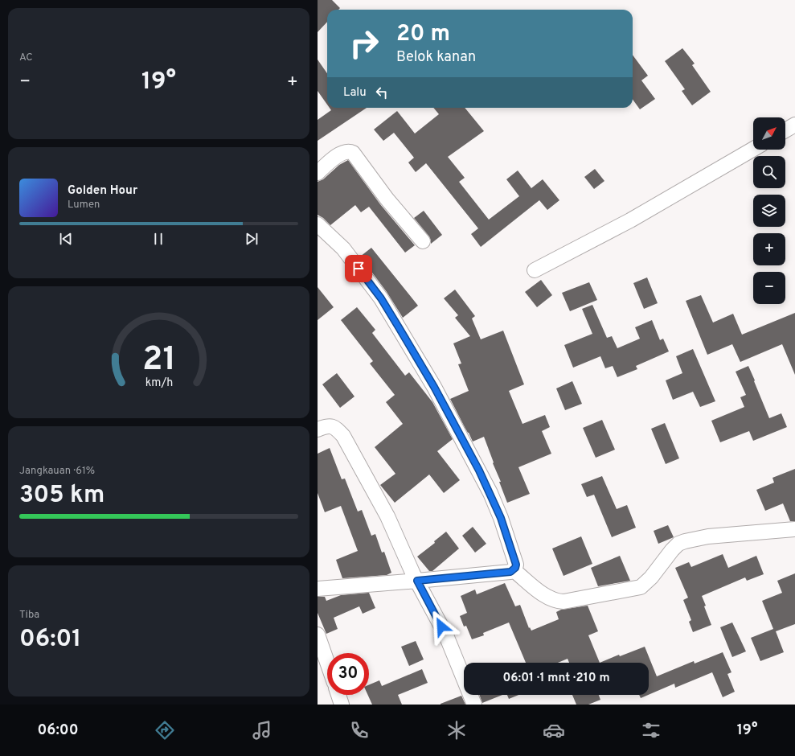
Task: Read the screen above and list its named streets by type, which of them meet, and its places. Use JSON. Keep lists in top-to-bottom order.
{
  "north": "top right",
  "page": {
    "tile": [
      "AC",
      ["Jangkauan · 61%", "305 km"],
      ["Tiba", "06:01"]
    ],
    "turn": ["20 m", "Belok kanan"],
    "heat": ["−", "19°", "+"],
    "then": "Lalu",
    "map_buttons": ["+", "−"],
    "song": ["Golden Hour", "Lumen"],
    "limit": "30",
    "trip": "06:01 · 1 mnt · 210 m",
    "tabs": ["06:00", "19°"],
    "gauge": ["21", "km/h"]
  }
}
